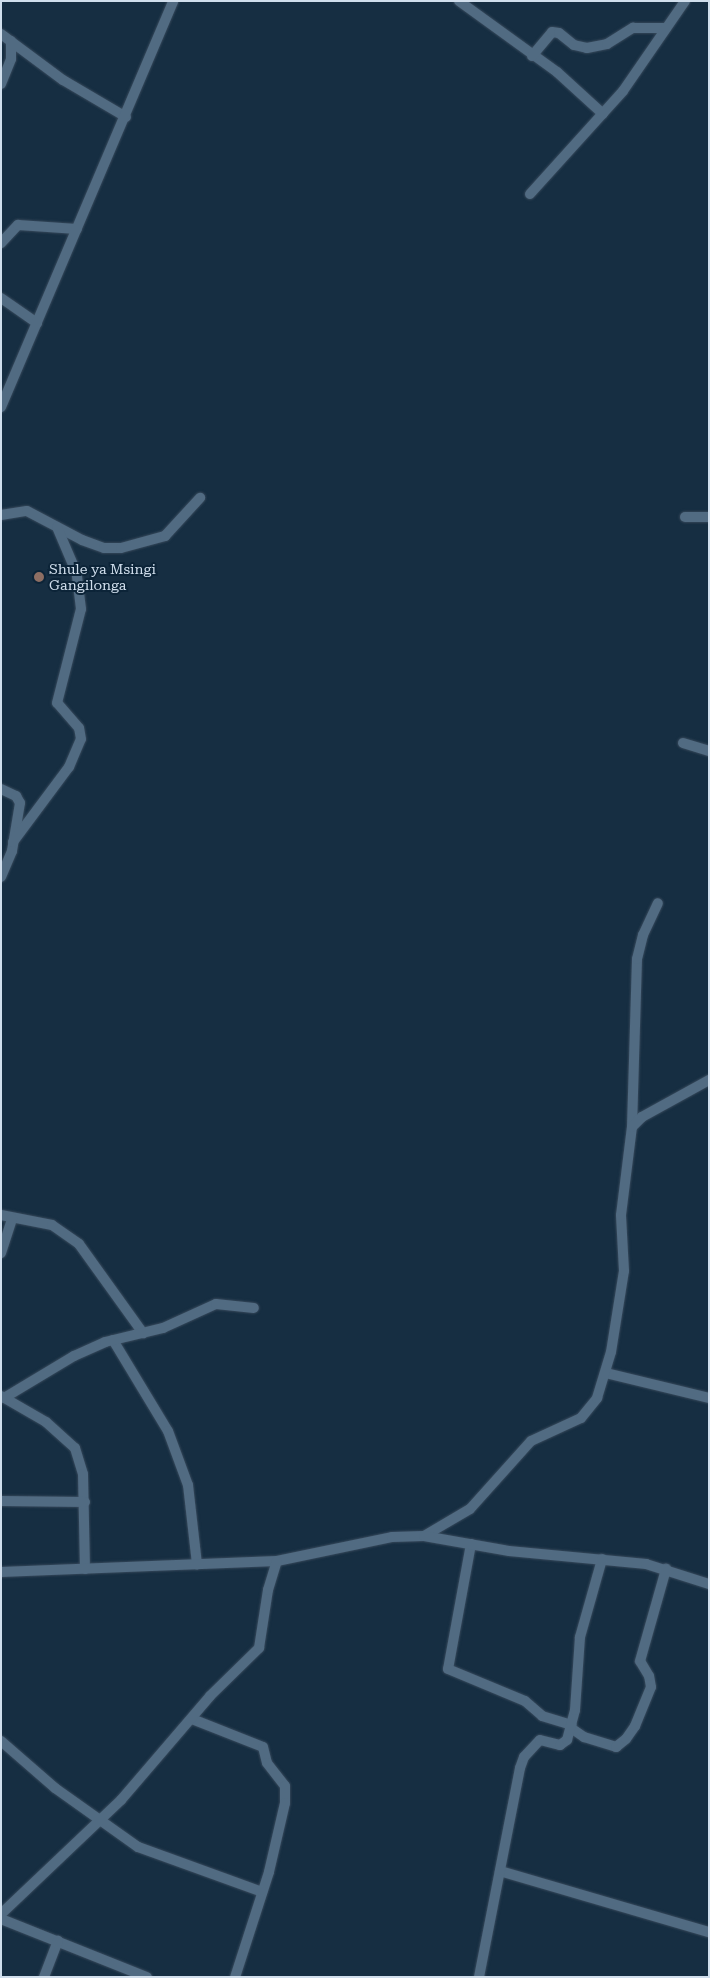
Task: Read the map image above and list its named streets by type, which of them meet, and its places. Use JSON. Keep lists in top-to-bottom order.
{
  "places": ["Shule ya Msingi Gangilonga"]
}
